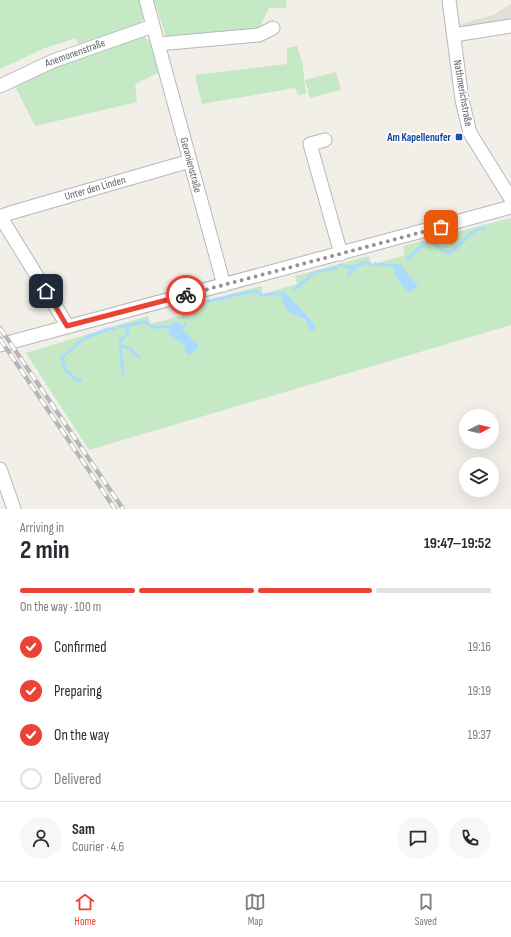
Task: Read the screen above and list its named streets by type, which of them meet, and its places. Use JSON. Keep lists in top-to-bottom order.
{
  "streets": {
    "street": [
      "Anemonenstraße",
      "Nathmerichstraße",
      "Geranienstraße",
      "Unter den Linden"
    ]
  },
  "crossings": [
    ["Anemonenstraße", "Geranienstraße"],
    ["Geranienstraße", "Unter den Linden"]
  ],
  "places": {
    "transit": ["Am Kapellenufer"]
  },
  "north": "right",
  "page": {
    "heading": ["2 min", "Arriving in", "19:47–19:52"],
    "panel": ["Sam", "Courier · 4.6"],
    "bar": "On the way · 100 m",
    "list": [
      ["Confirmed", "19:16"],
      ["Preparing", "19:19"],
      ["On the way", "19:37"],
      "Delivered"
    ],
    "tabs": ["Home", "Map", "Saved"]
  }
}
